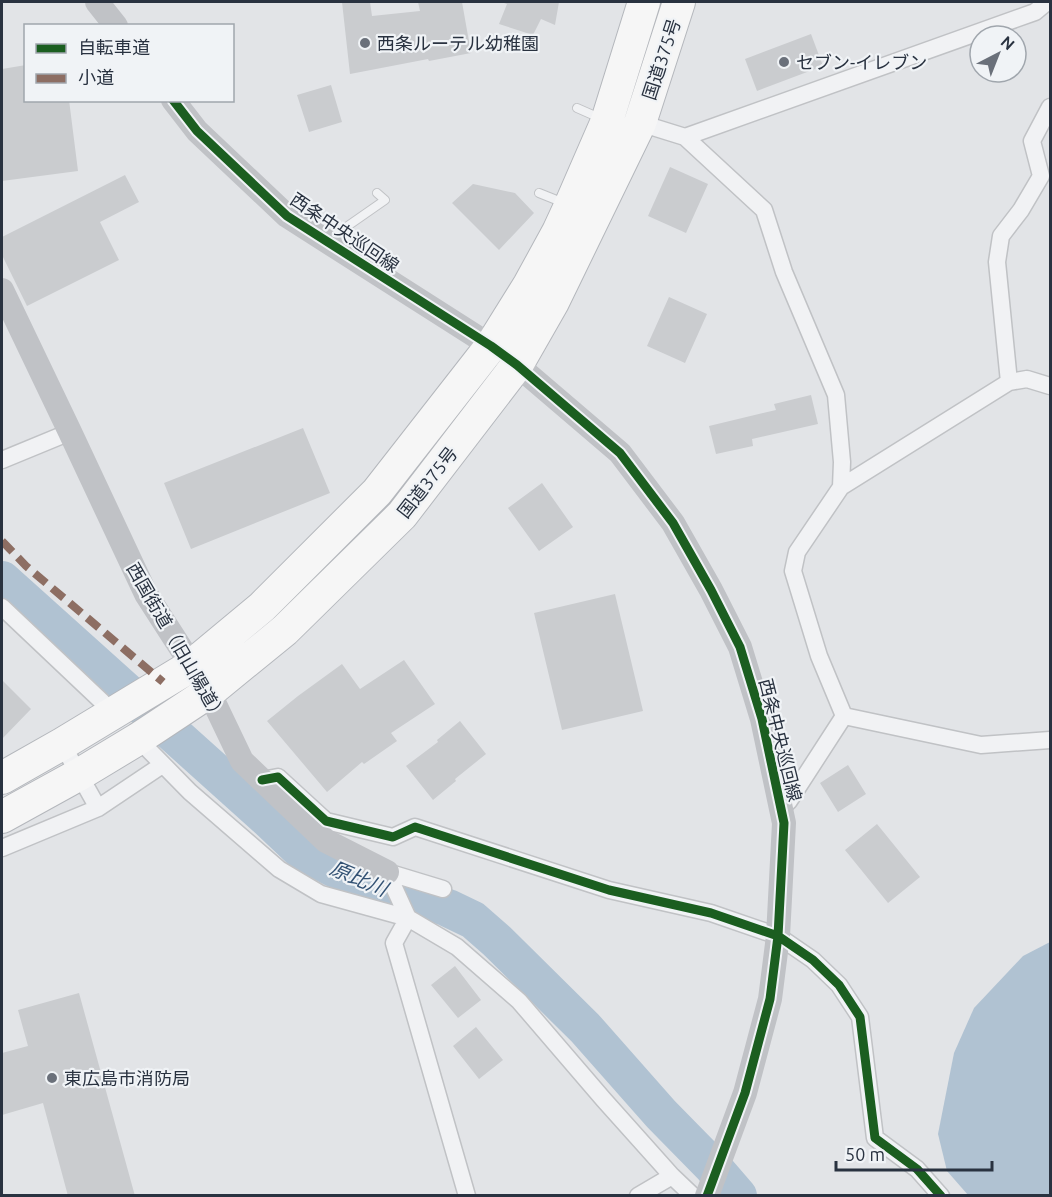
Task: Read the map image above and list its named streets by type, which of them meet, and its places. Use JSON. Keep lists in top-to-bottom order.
{
  "streets": {
    "highway": ["国道375号"],
    "street": ["西条中央巡回線", "西国街道（旧山陽道）"]
  },
  "crossings": [
    ["国道375号", "西条中央巡回線"],
    ["国道375号", "西国街道（旧山陽道）"]
  ],
  "water": ["原比川"],
  "places": ["西条ルーテル幼稚園", "セブン-イレブン", "東広島市消防局"],
  "legend": ["自転車道", "小道"],
  "scale_bar": "50 m",
  "north": "top right"
}
